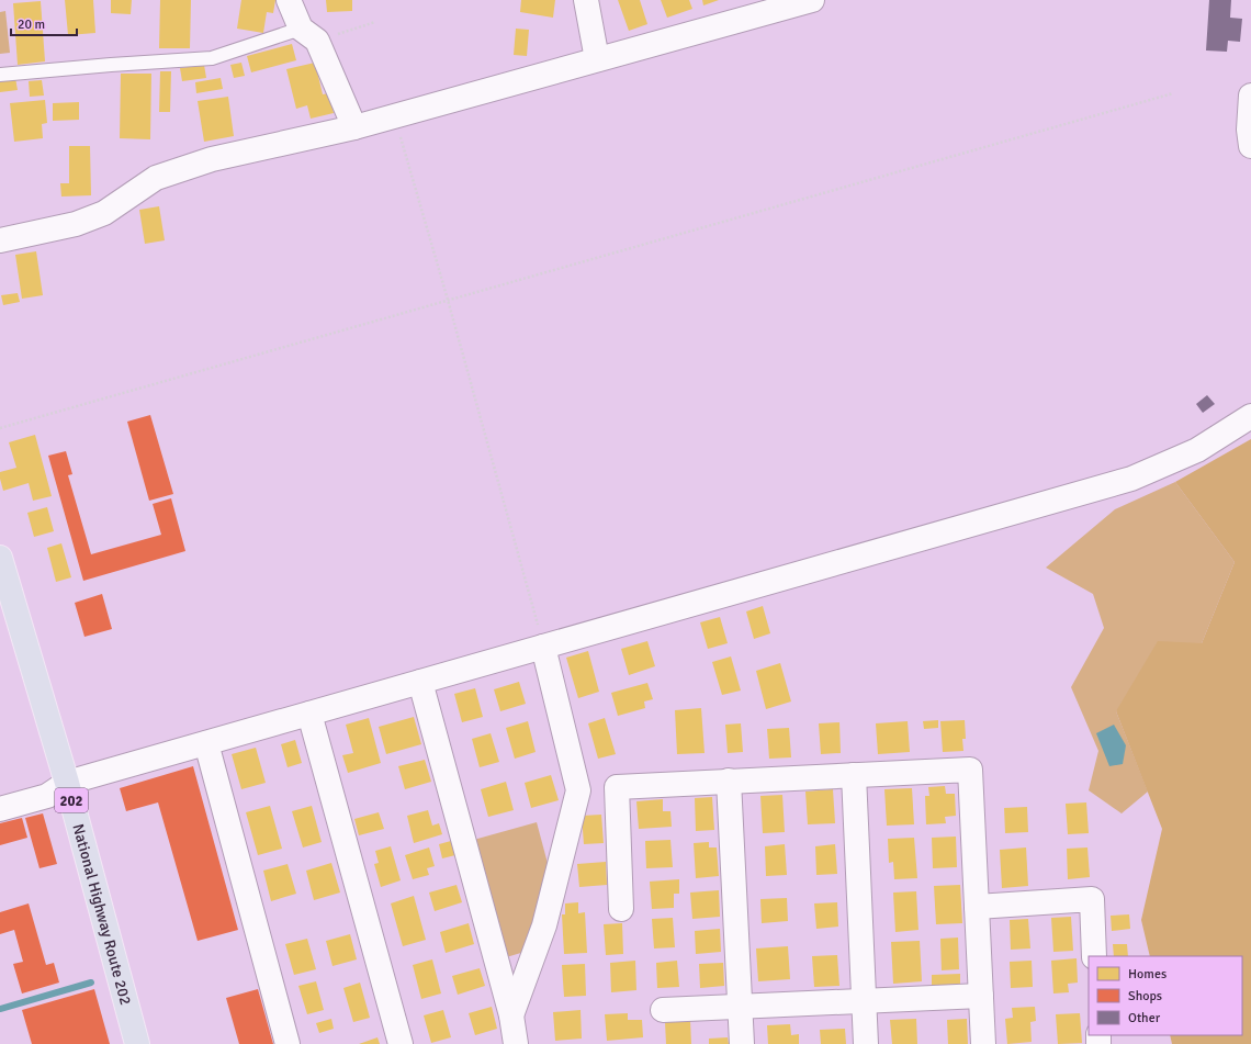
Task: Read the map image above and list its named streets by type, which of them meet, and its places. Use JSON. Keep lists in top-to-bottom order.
{
  "streets": {
    "highway": ["202", "National Highway Route 202"]
  },
  "legend": ["Homes", "Shops", "Other"],
  "scale_bar": "20 m"
}
